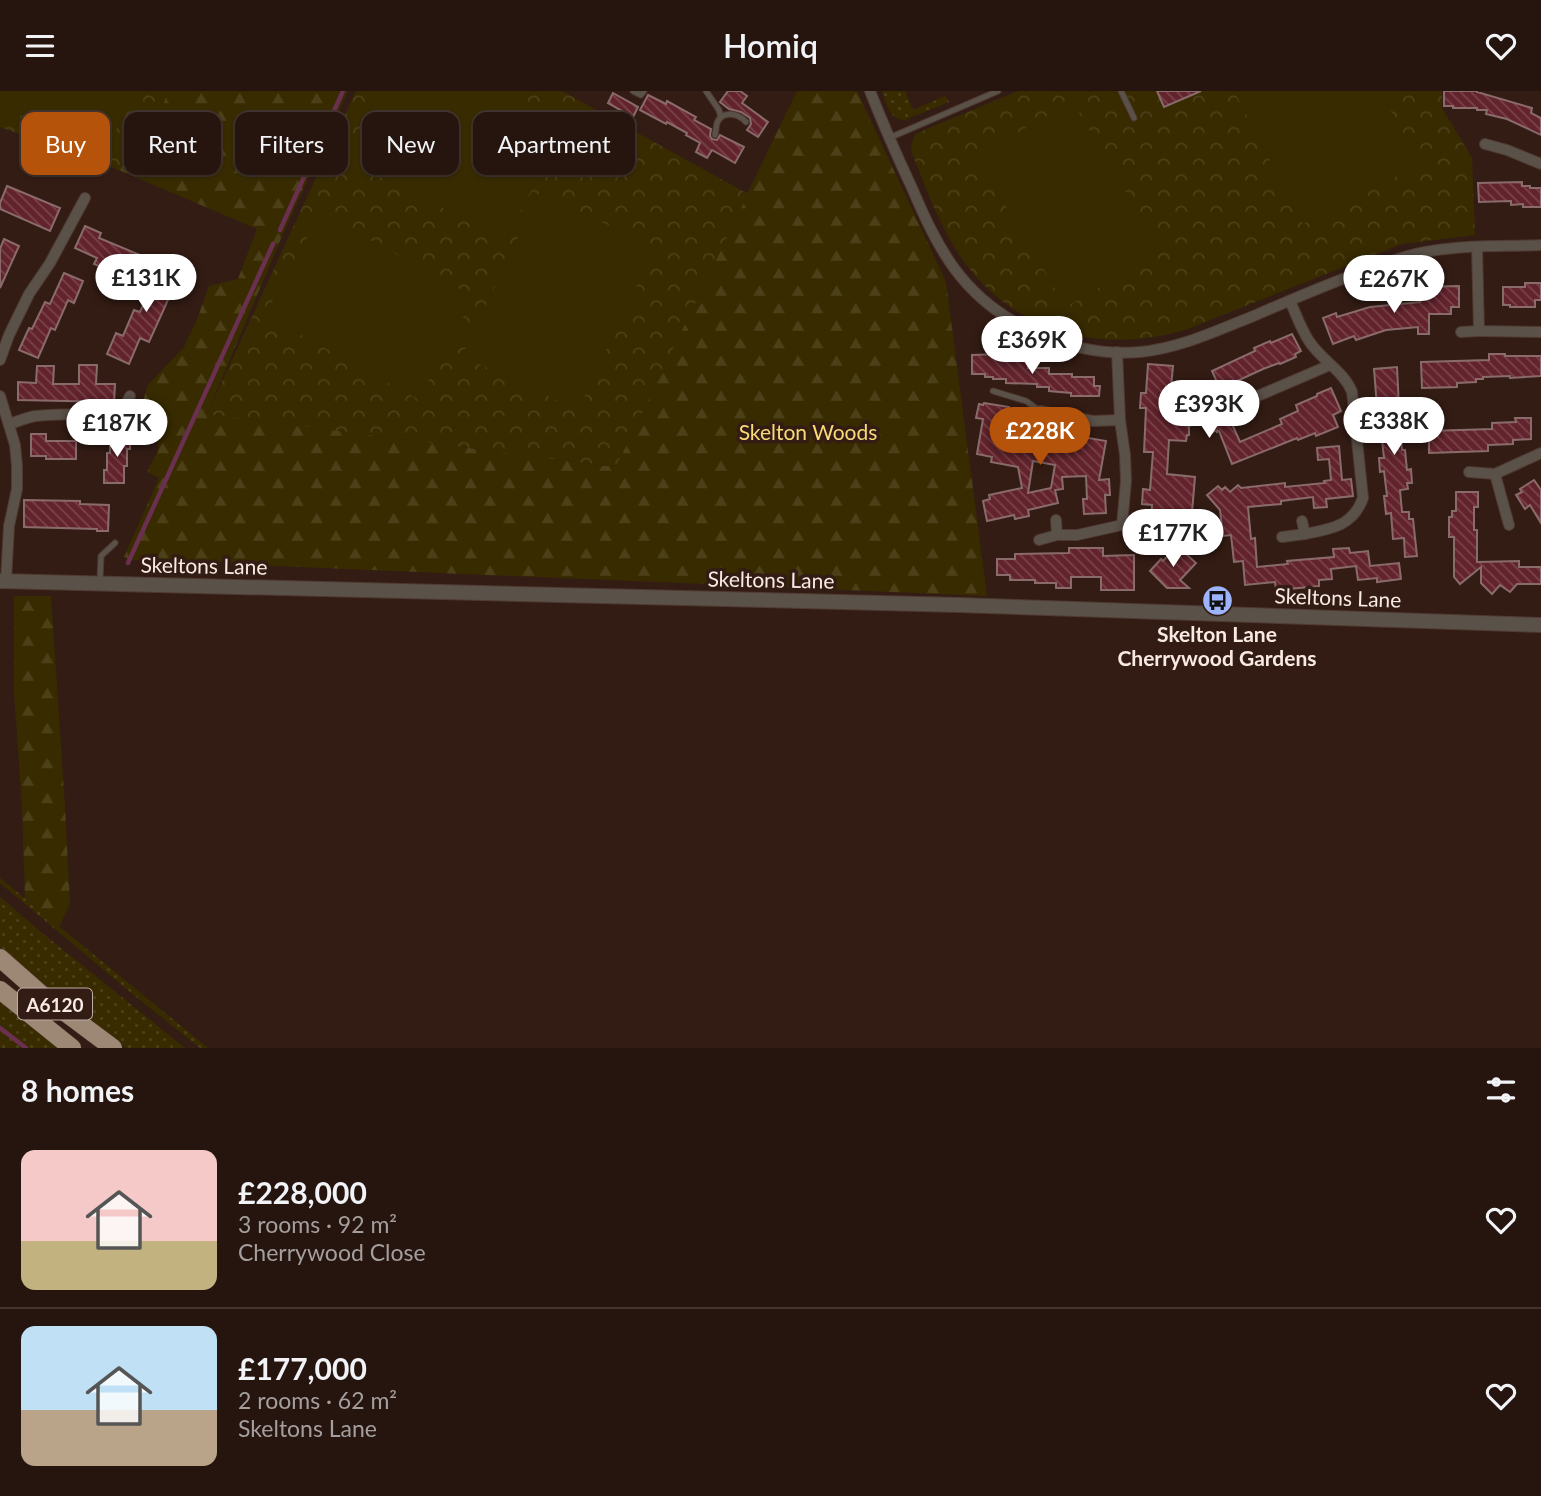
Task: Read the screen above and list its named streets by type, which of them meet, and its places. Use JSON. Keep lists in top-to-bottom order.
{
  "streets": {
    "highway": ["A6120"],
    "street": ["Skeltons Lane"]
  },
  "parks": ["Skelton Woods"],
  "places": {
    "bus stop": ["Skelton Lane Cherrywood Gardens"]
  },
  "page": {
    "header": "Homiq",
    "chip": [
      "Buy",
      "Rent",
      "Filters",
      "New",
      "Apartment"
    ],
    "price": [
      "£131K",
      "£267K",
      "£369K",
      "£393K",
      "£338K",
      "£187K",
      "£228K",
      "£177K"
    ],
    "heading": "8 homes",
    "list": [
      {
        "name": "£228,000",
        "note": "3 rooms · 92 m² · Cherrywood Close"
      },
      {
        "name": "£177,000",
        "note": "2 rooms · 62 m² · Skeltons Lane"
      }
    ]
  }
}
